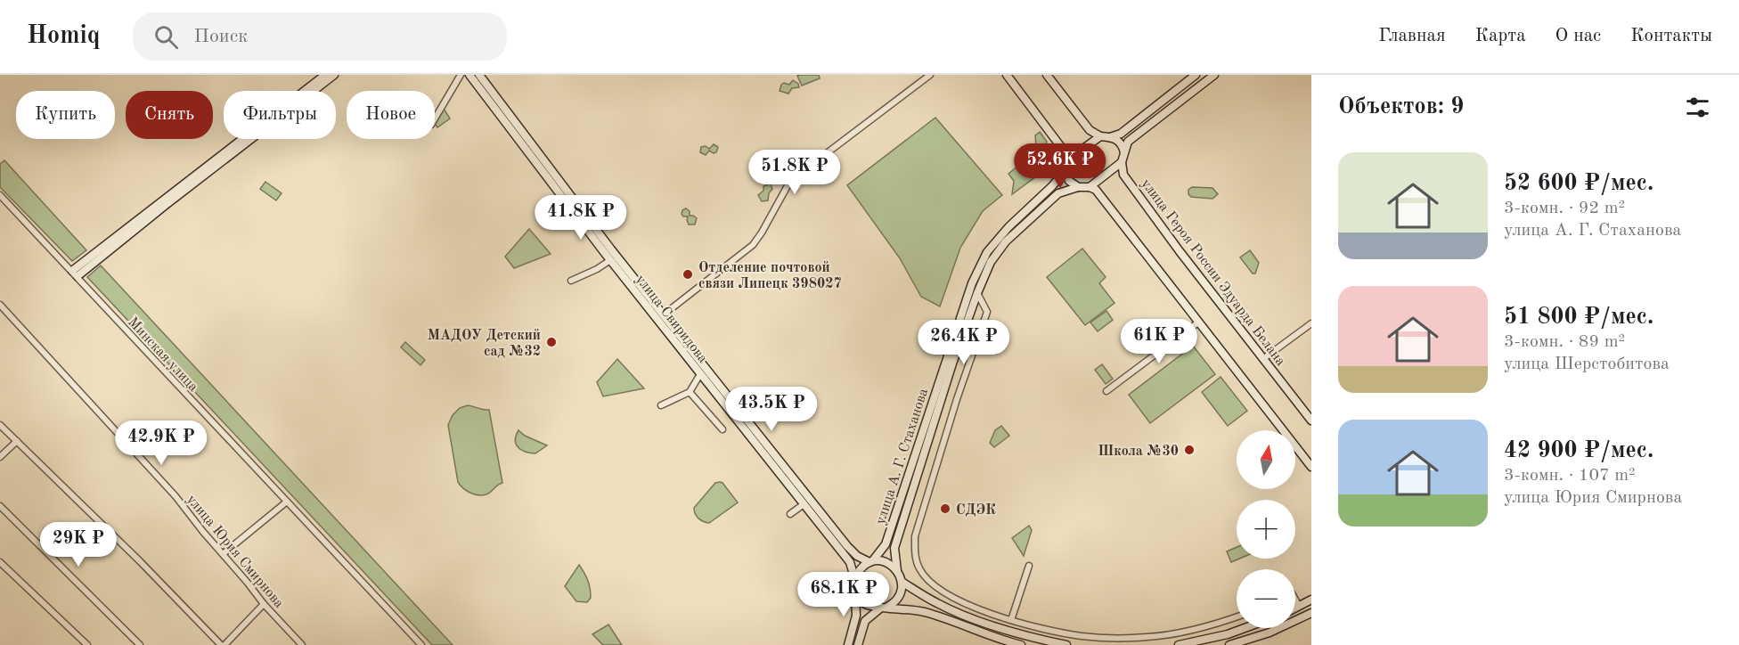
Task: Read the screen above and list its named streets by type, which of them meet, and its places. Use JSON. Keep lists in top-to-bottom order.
{
  "streets": {
    "street": [
      "улица Героя России Эдуарда Белана",
      "улица Свиридова",
      "Минская улица",
      "улица А. Г. Стаханова",
      "улица Юрия Смирнова"
    ]
  },
  "crossings": [
    ["улица Свиридова", "улица А. Г. Стаханова"]
  ],
  "places": [
    "Отделение почтовой связи Липецк 398027",
    "МАДОУ Детский сад №32",
    "Школа №30",
    "СДЭК"
  ],
  "north": "top",
  "page": {
    "header": "Homiq",
    "search": "Поиск",
    "nav": [
      "Главная",
      "Карта",
      "О нас",
      "Контакты"
    ],
    "heading": "Объектов: 9",
    "chip": [
      "Купить",
      "Снять",
      "Фильтры",
      "Новое"
    ],
    "list": [
      {
        "name": "52 600 ₽/мес.",
        "note": "3-комн. · 92 m² · улица А. Г. Стаханова"
      },
      {
        "name": "51 800 ₽/мес.",
        "note": "3-комн. · 89 m² · улица Шерстобитова"
      },
      {
        "name": "42 900 ₽/мес.",
        "note": "3-комн. · 107 m² · улица Юрия Смирнова"
      }
    ],
    "price": [
      "52.6K ₽",
      "51.8K ₽",
      "41.8K ₽",
      "61K ₽",
      "26.4K ₽",
      "43.5K ₽",
      "42.9K ₽",
      "29K ₽",
      "68.1K ₽"
    ],
    "map_buttons": ["+", "−"]
  }
}
